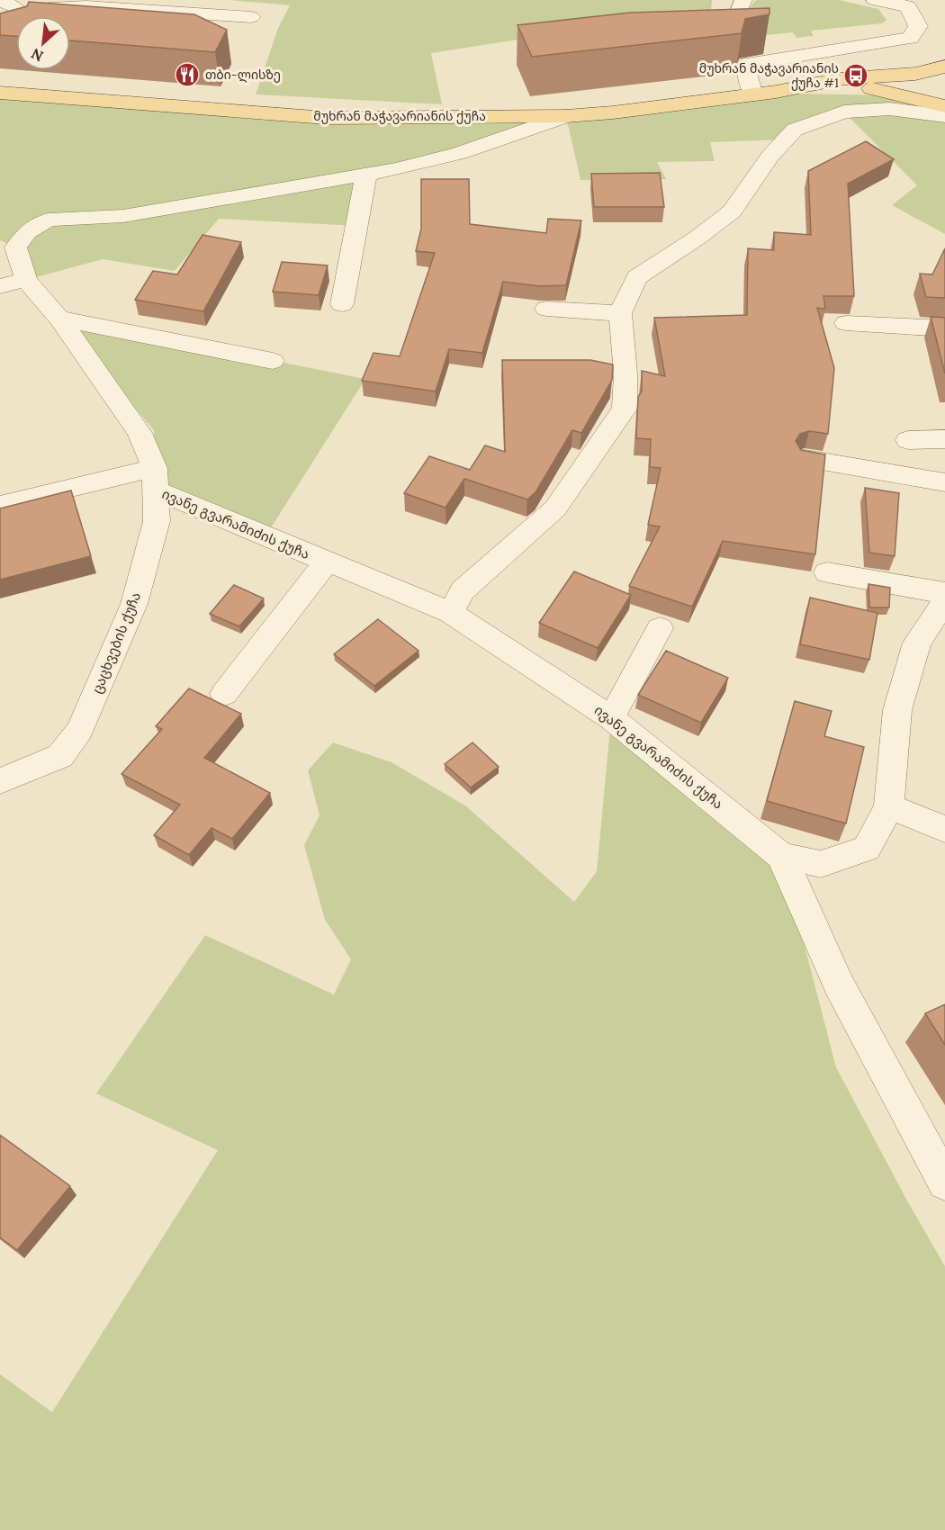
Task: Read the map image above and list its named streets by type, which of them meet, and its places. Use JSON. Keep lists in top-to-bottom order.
{
  "streets": {
    "main road": ["მუხრან მაჭავარიანის ქუჩა"],
    "street": ["ივანე გვარამიძის ქუჩა", "ცაცხვების ქუჩა"]
  },
  "crossings": [
    ["ივანე გვარამიძის ქუჩა", "ცაცხვების ქუჩა"]
  ],
  "places": {
    "restaurant": ["თბი-ლისზე"],
    "bus stop": ["მუხრან მაჭავარიანის ქუჩა #1"]
  },
  "north": "bottom left"
}
